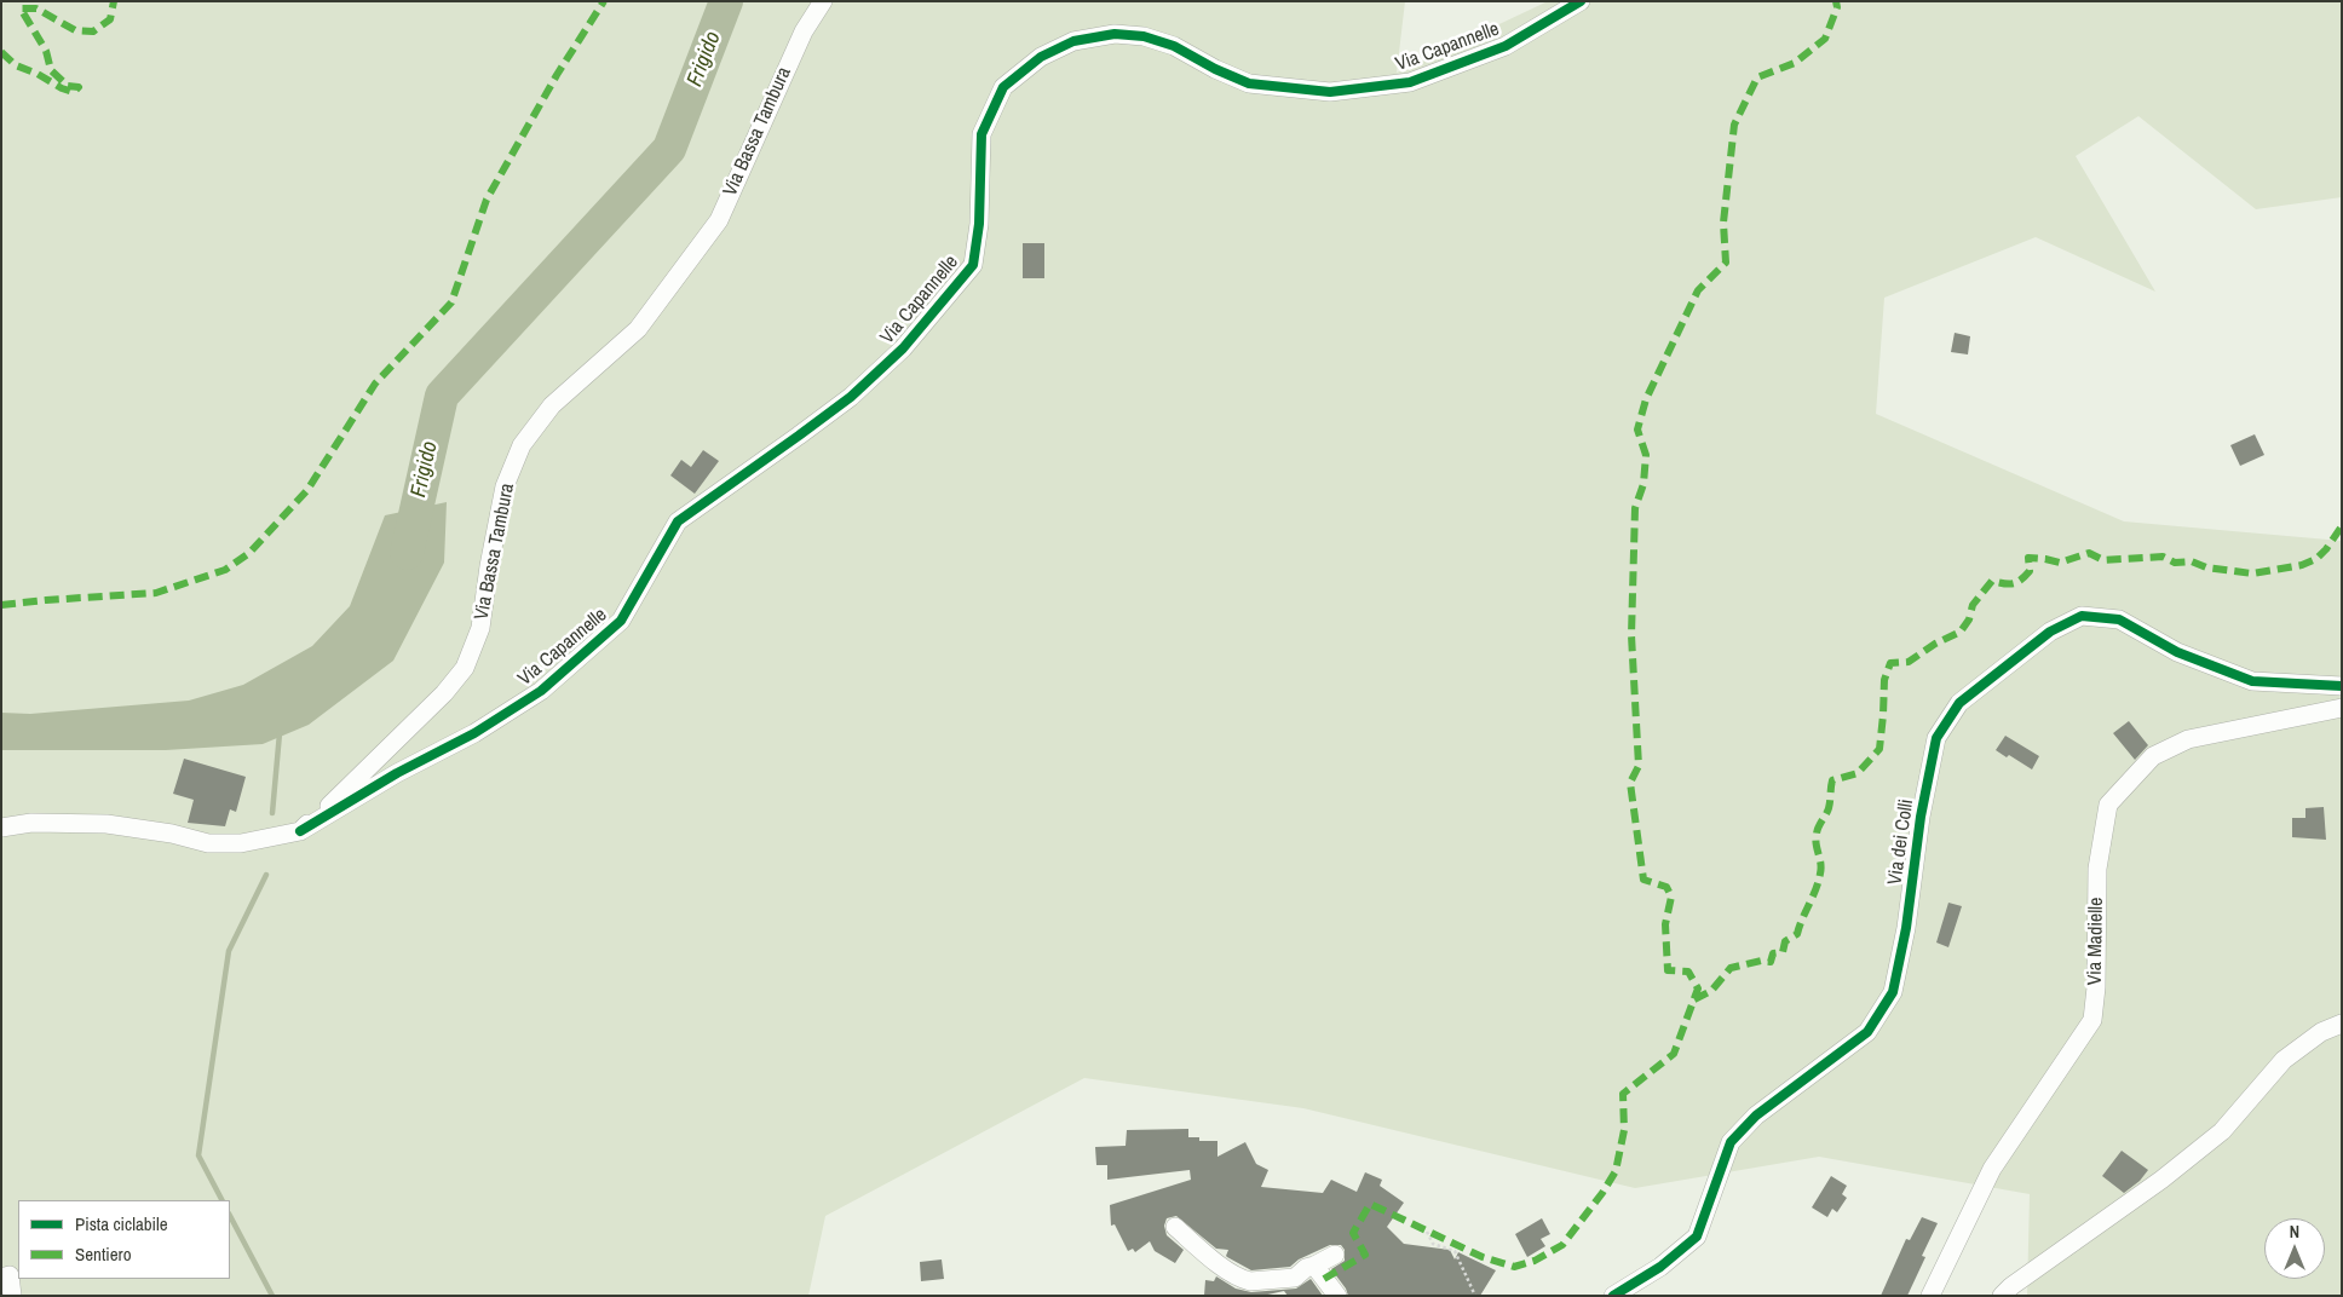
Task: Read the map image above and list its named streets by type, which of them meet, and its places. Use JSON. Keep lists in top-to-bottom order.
{
  "streets": {
    "street": [
      "Via Capannelle",
      "Via Bassa Tambura",
      "Via dei Colli",
      "Via Madielle"
    ]
  },
  "crossings": [
    ["Via Capannelle", "Via Bassa Tambura"]
  ],
  "water": ["Frigido"],
  "legend": ["Pista ciclabile", "Sentiero"],
  "north": "top"
}
